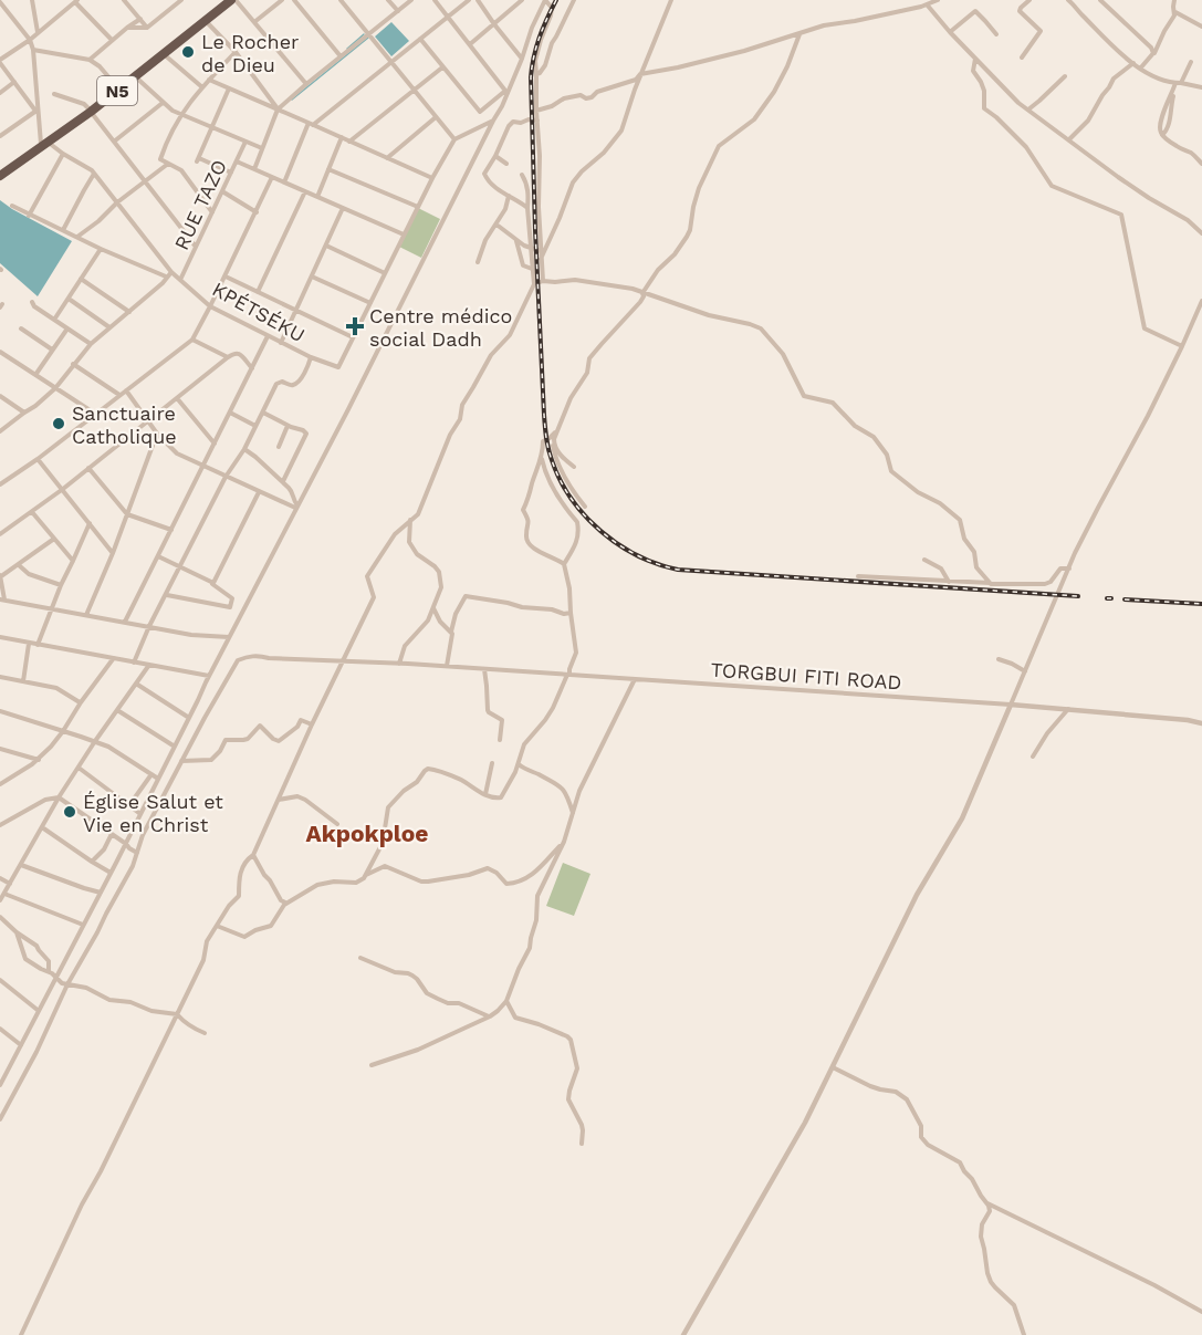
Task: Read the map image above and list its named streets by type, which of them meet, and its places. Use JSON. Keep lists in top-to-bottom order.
{
  "streets": {
    "highway": ["N5"],
    "street": ["RUE TAZO", "KPÉTSÉKU", "TORGBUI FITI ROAD"]
  },
  "crossings": [
    ["N5", "KPÉTSÉKU"],
    ["RUE TAZO", "KPÉTSÉKU"]
  ],
  "districts": ["Akpokploe"],
  "places": {
    "other": ["Le Rocher de Dieu", "Sanctuaire Catholique", "Église Salut et Vie en Christ"],
    "health": ["Centre médico social Dadh"]
  }
}
